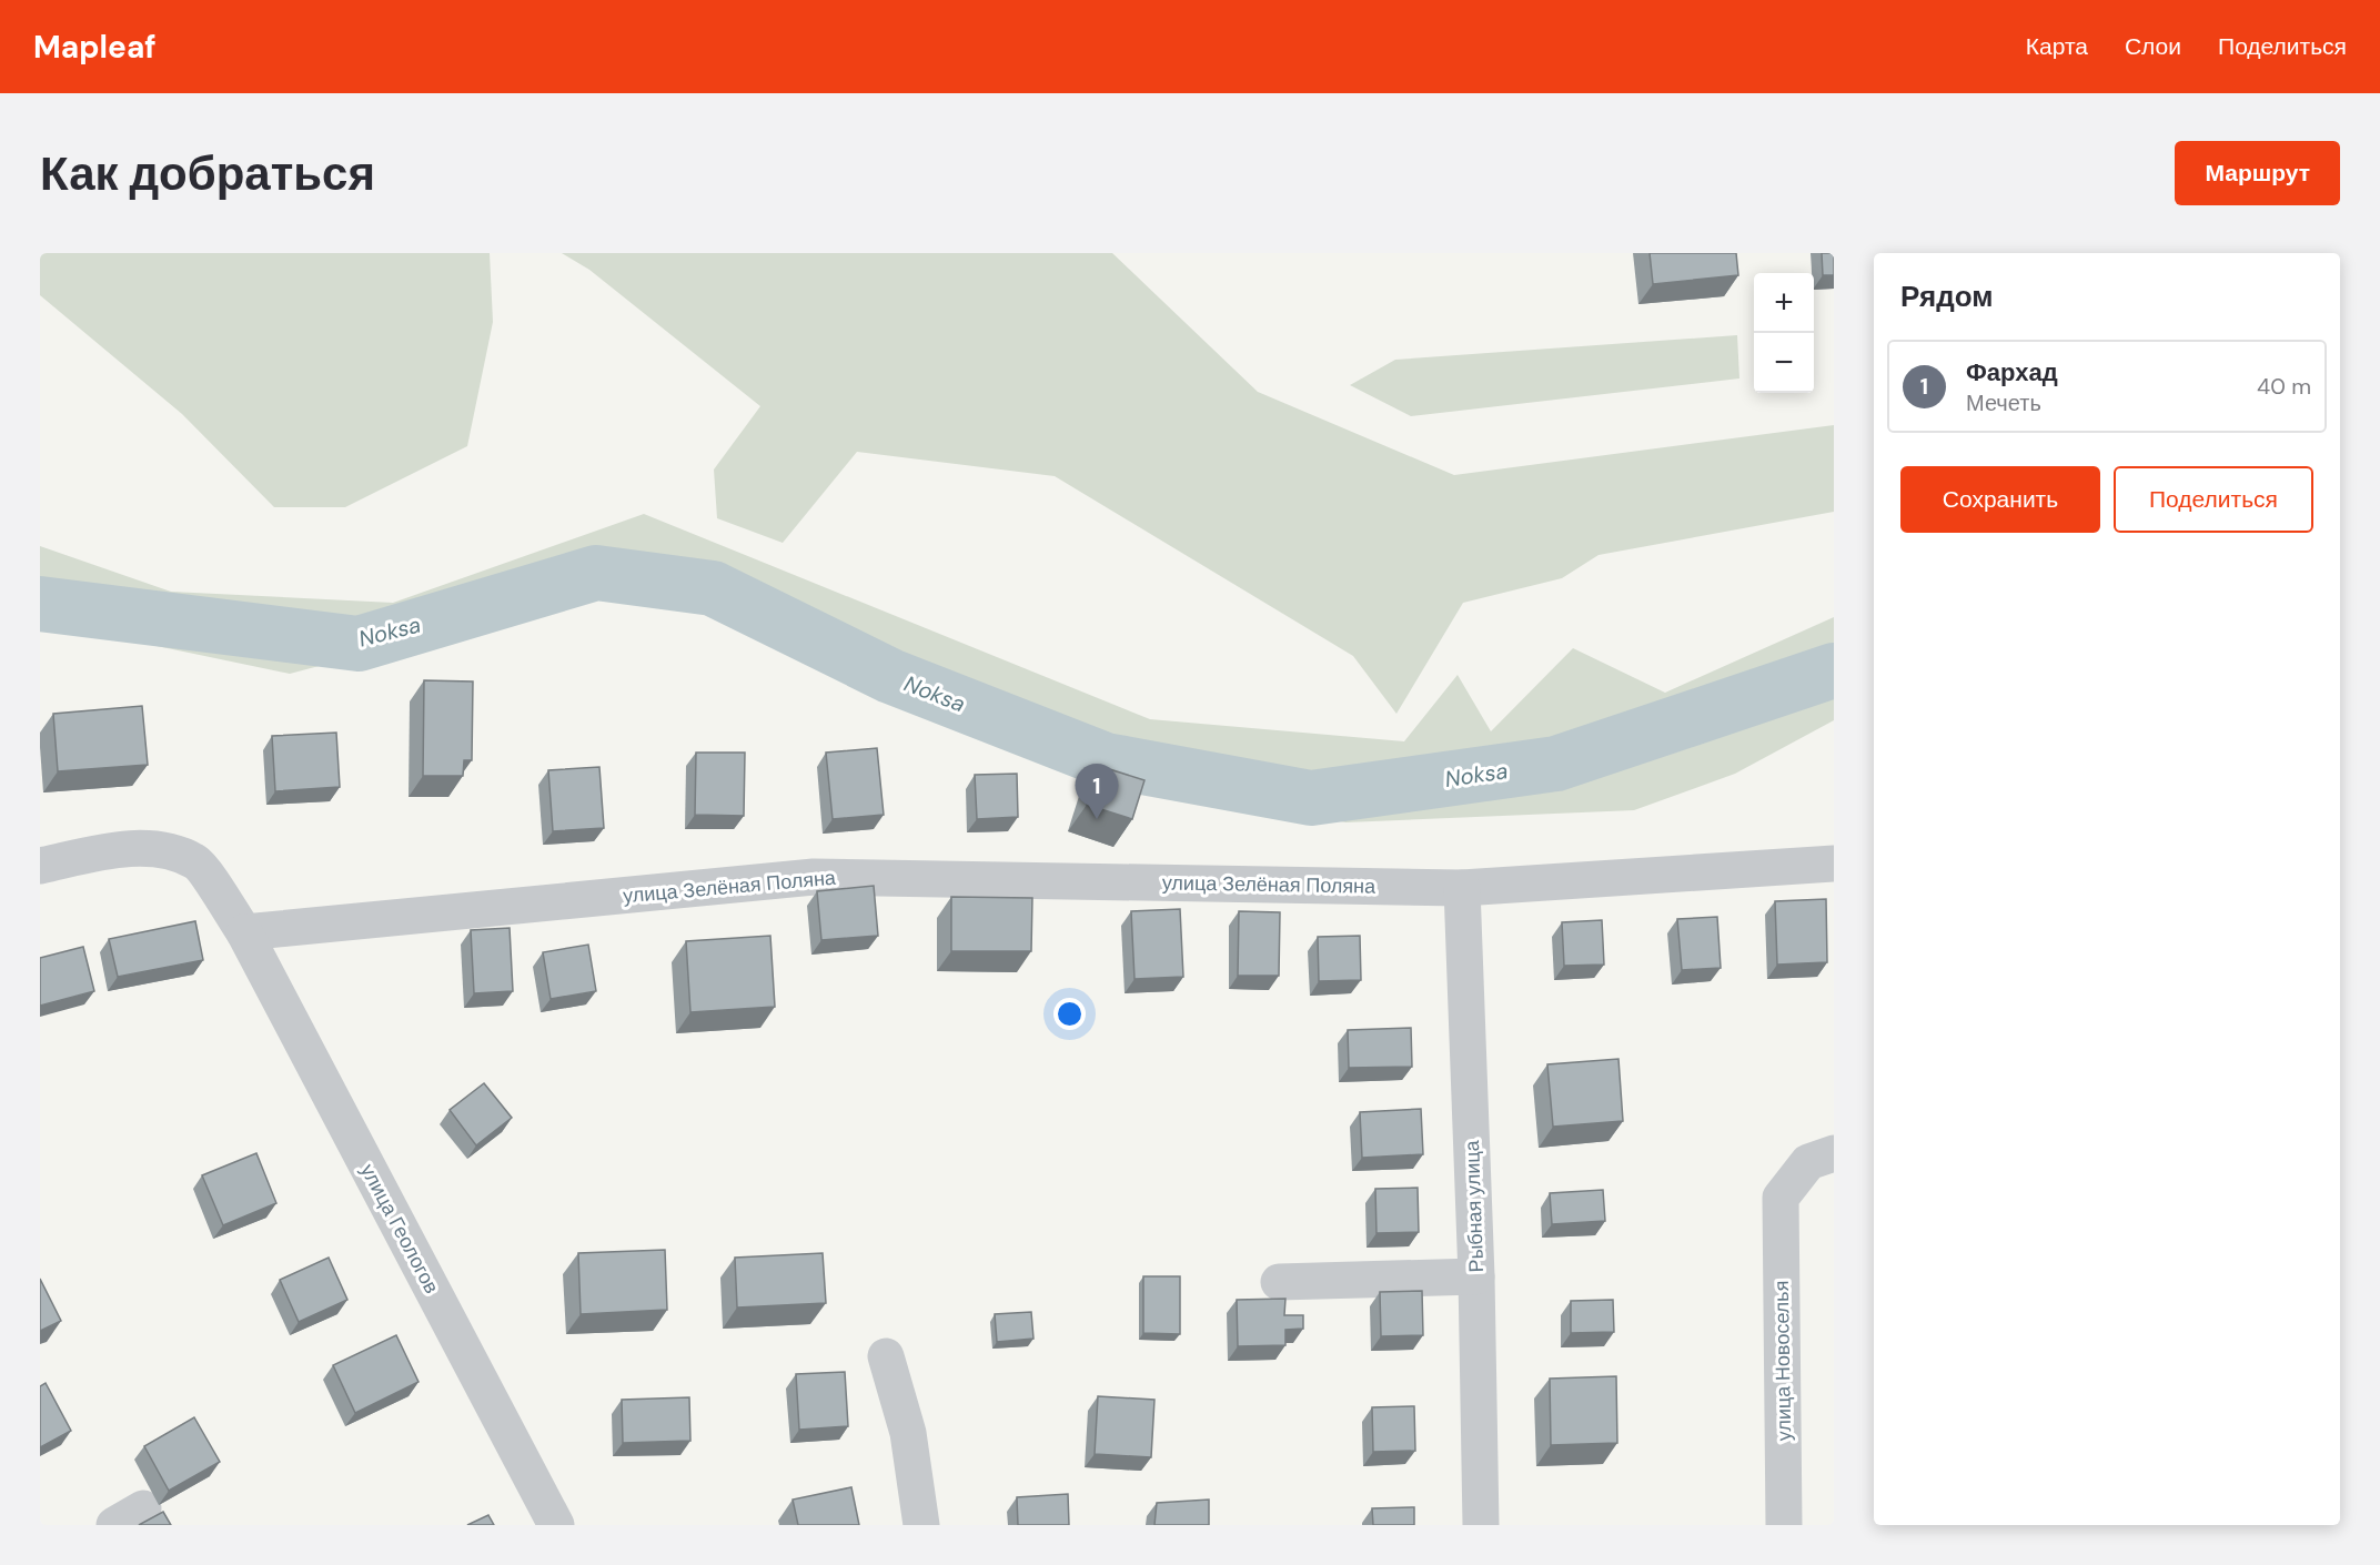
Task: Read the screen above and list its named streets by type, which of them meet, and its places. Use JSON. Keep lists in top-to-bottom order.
{
  "streets": {
    "street": [
      "улица Зелёная Поляна",
      "Рыбная улица",
      "улица Геологов",
      "улица Новоселья"
    ]
  },
  "crossings": [
    ["улица Зелёная Поляна", "Рыбная улица"],
    ["улица Зелёная Поляна", "улица Геологов"]
  ],
  "water": ["Noksa"],
  "page": {
    "header": "Mapleaf",
    "nav": ["Карта", "Слои", "Поделиться"],
    "buttons": [
      "Маршрут",
      ["Сохранить", "Поделиться"]
    ],
    "title": "Как добраться",
    "heading": "Рядом",
    "map_buttons": ["+", "−"],
    "list": [
      {
        "mark": "1",
        "name": "Фархад",
        "note": "Мечеть",
        "value": "40 m"
      }
    ],
    "pins": "1"
  }
}
